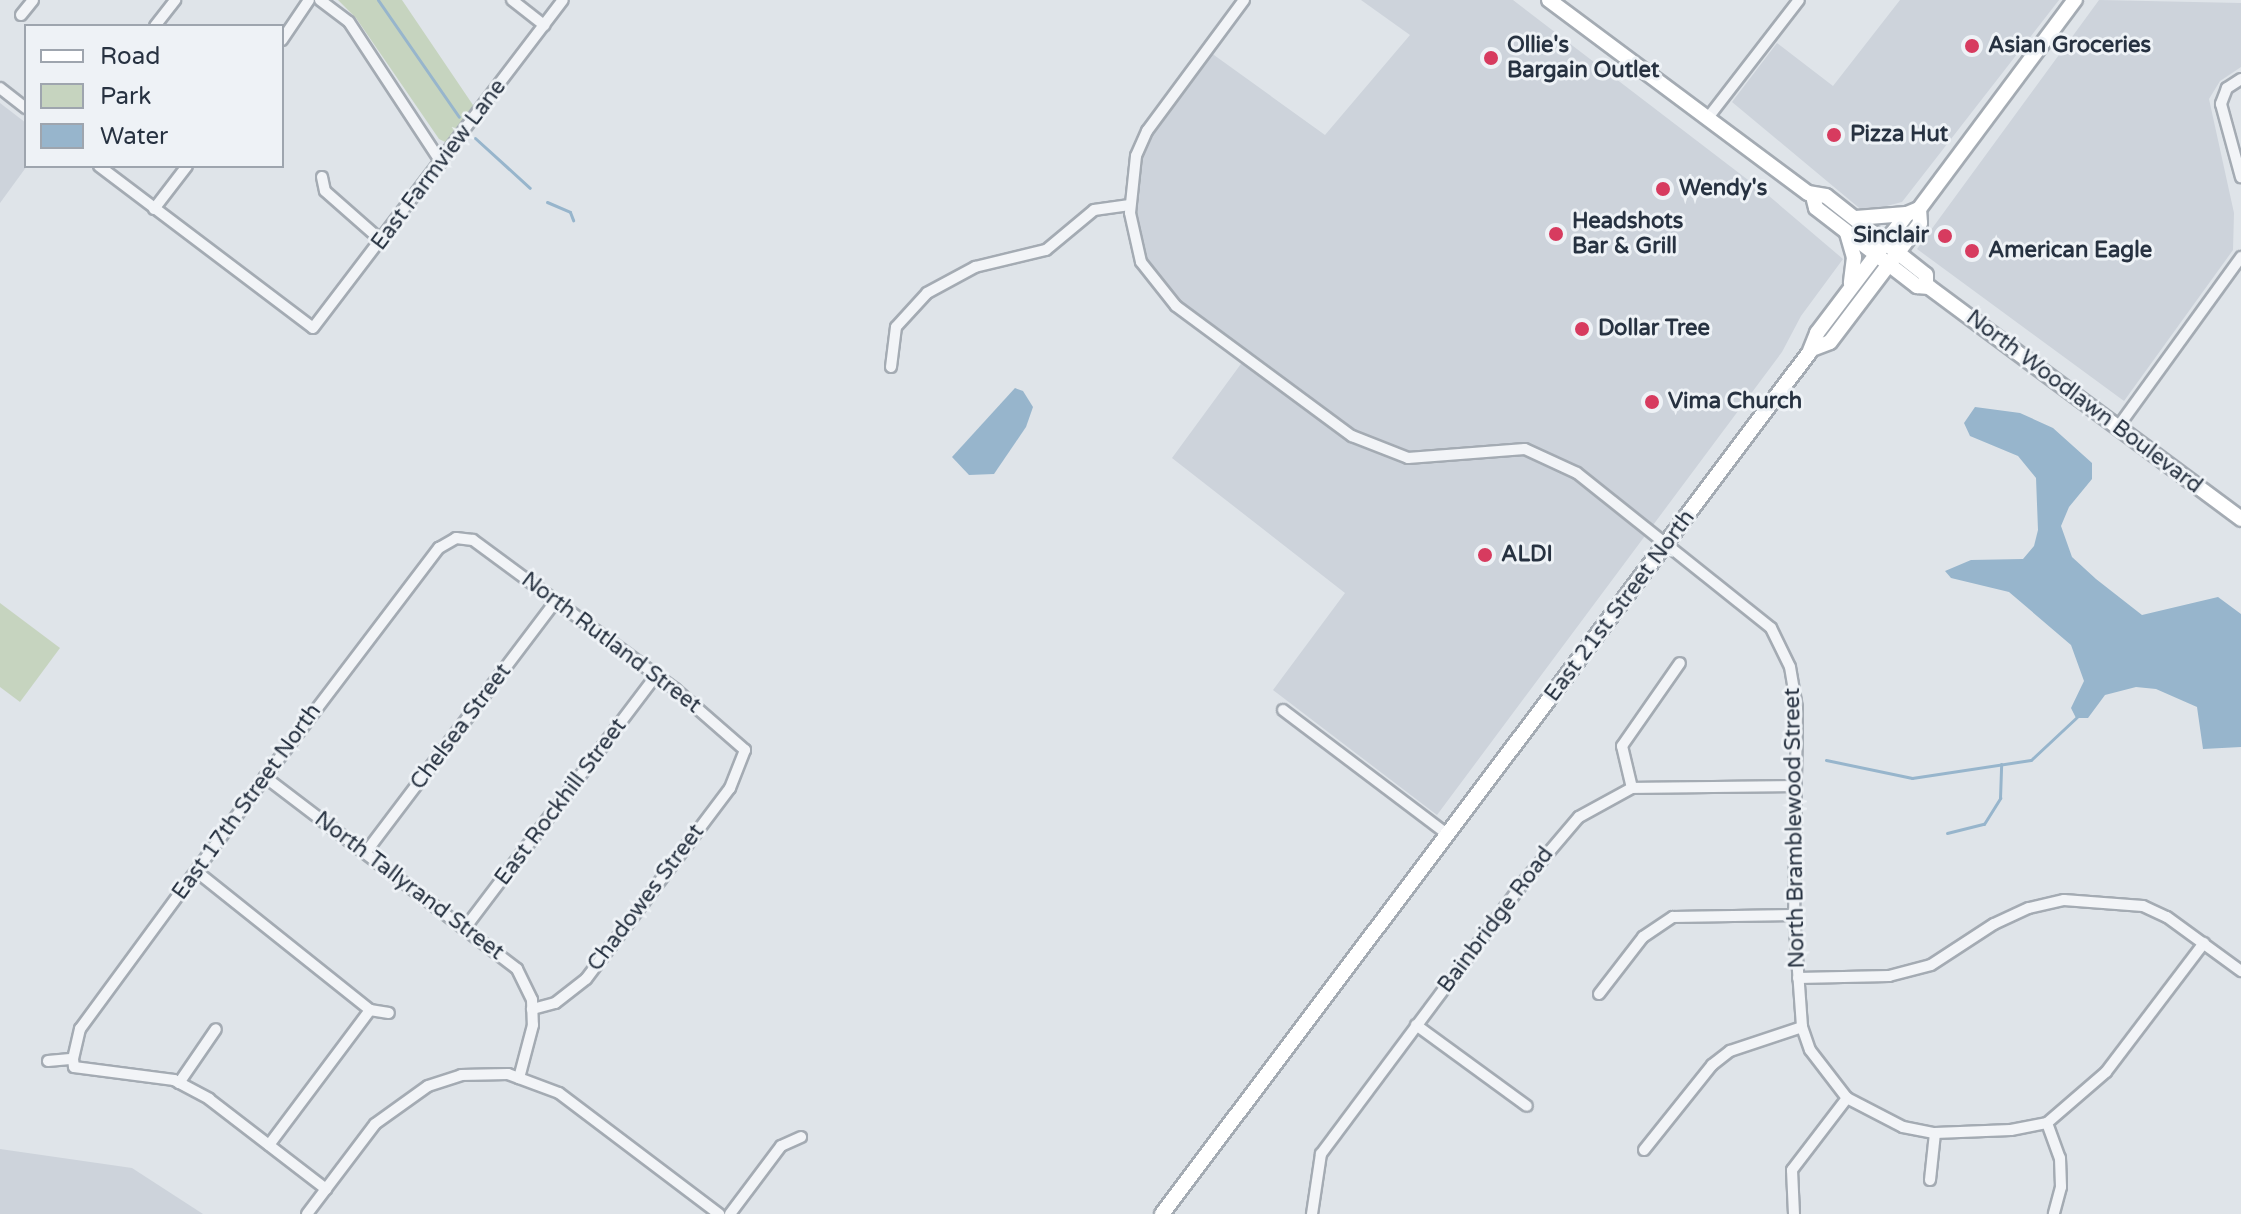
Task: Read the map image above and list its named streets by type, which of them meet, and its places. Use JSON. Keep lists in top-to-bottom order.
{
  "streets": {
    "main road": ["North Woodlawn Boulevard", "East 21st Street North"],
    "street": [
      "East Farmview Lane",
      "North Rutland Street",
      "Chelsea Street",
      "East 17th Street North",
      "East Rockhill Street",
      "North Bramblewood Street",
      "North Tallyrand Street",
      "Chadowes Street",
      "Bainbridge Road"
    ]
  },
  "crossings": [
    ["North Woodlawn Boulevard", "East 21st Street North"],
    ["East 21st Street North", "North Bramblewood Street"],
    ["North Rutland Street", "Chelsea Street"],
    ["North Rutland Street", "East 17th Street North"],
    ["North Rutland Street", "East Rockhill Street"],
    ["North Rutland Street", "Chadowes Street"],
    ["Chelsea Street", "North Tallyrand Street"],
    ["East 17th Street North", "North Tallyrand Street"],
    ["East Rockhill Street", "North Tallyrand Street"],
    ["North Bramblewood Street", "Bainbridge Road"],
    ["North Tallyrand Street", "Chadowes Street"]
  ],
  "places": [
    "Asian Groceries",
    "Ollie's Bargain Outlet",
    "Pizza Hut",
    "Wendy's",
    "Headshots Bar & Grill",
    "Sinclair",
    "American Eagle",
    "Dollar Tree",
    "Vima Church",
    "ALDI"
  ],
  "legend": ["Road", "Park", "Water"]
}
